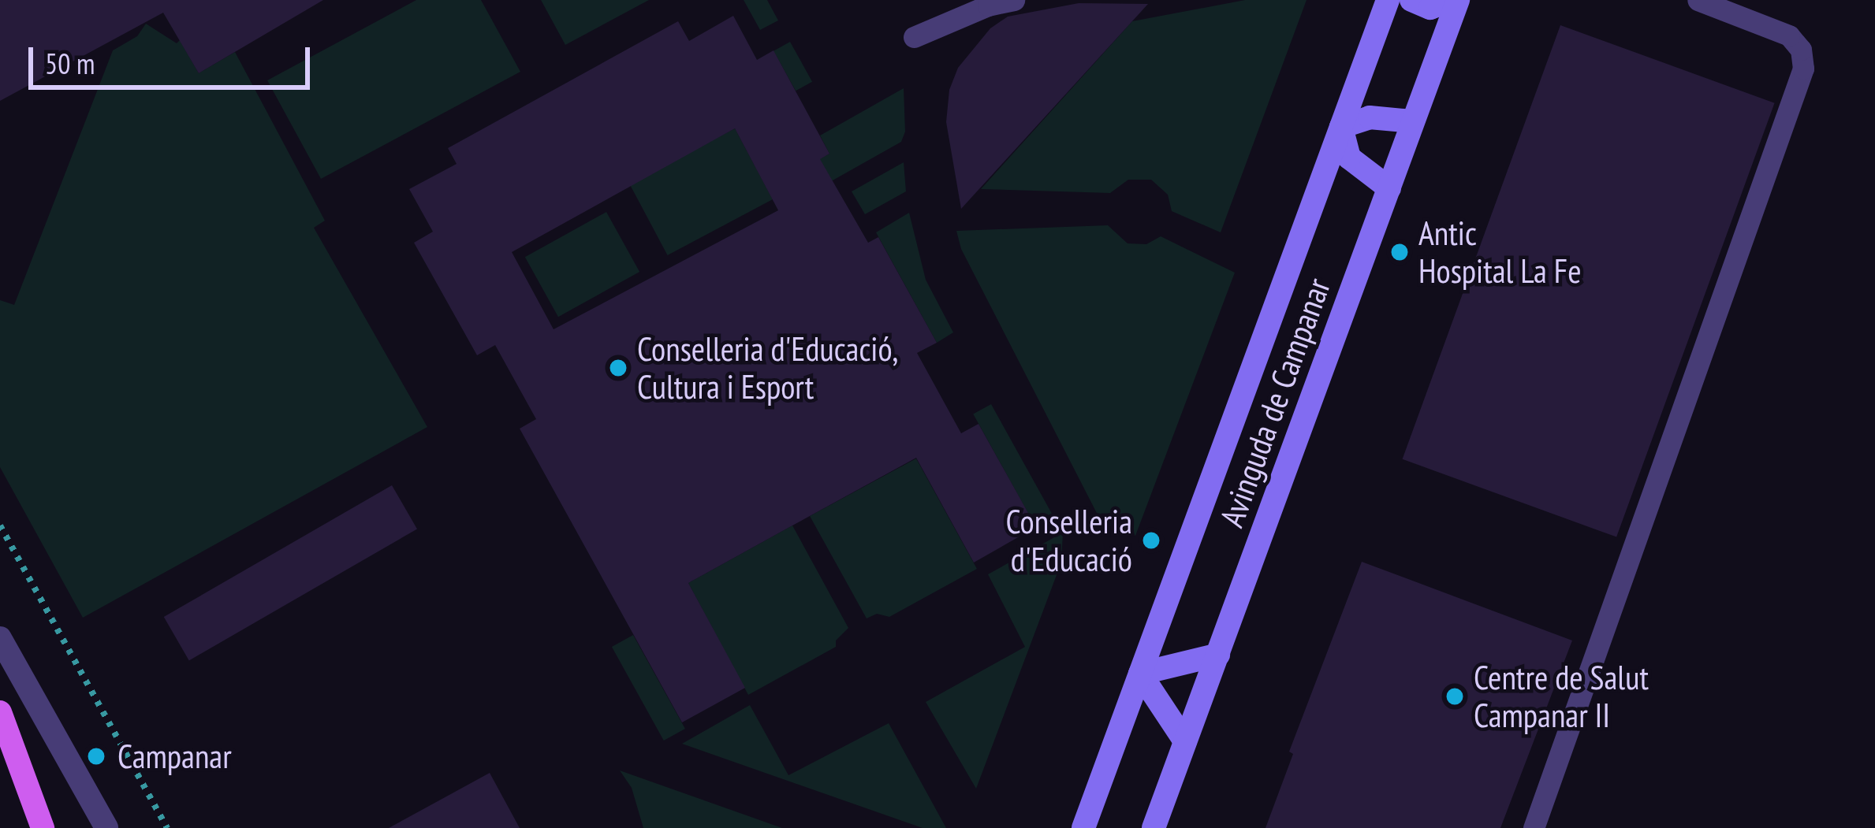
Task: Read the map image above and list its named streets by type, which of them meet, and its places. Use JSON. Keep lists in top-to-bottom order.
{
  "streets": {
    "main road": ["Avinguda de Campanar"]
  },
  "places": [
    "Antic Hospital La Fe",
    "Conselleria d'Educació, Cultura i Esport",
    "Conselleria d'Educació",
    "Centre de Salut Campanar II",
    "Campanar"
  ],
  "scale_bar": "50 m"
}
